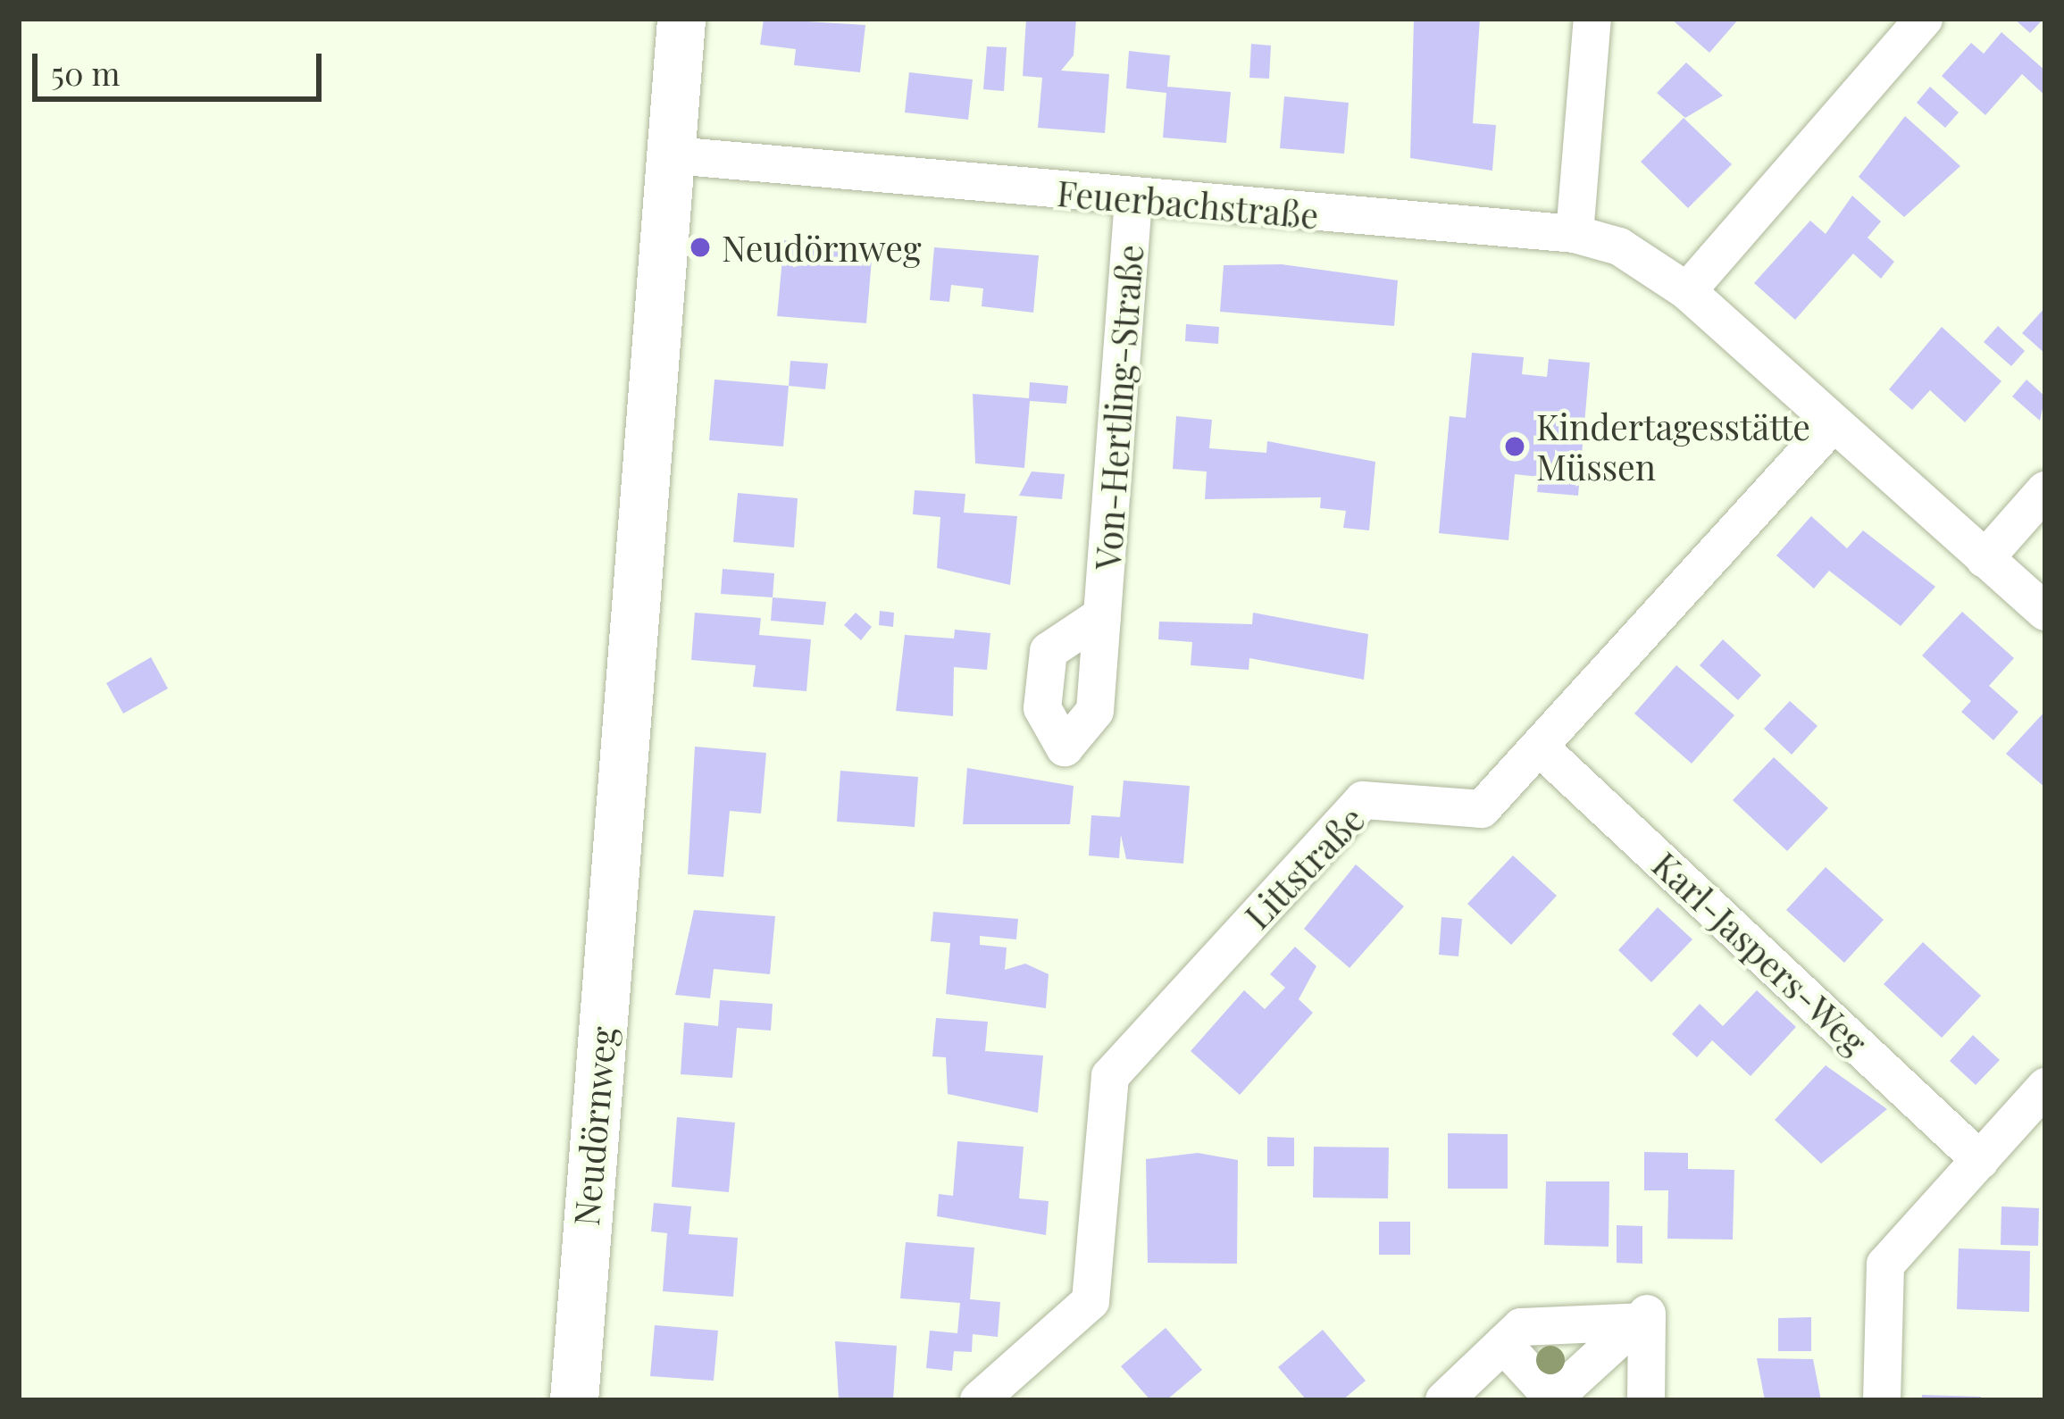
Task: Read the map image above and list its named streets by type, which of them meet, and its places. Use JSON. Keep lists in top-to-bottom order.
{
  "streets": {
    "street": [
      "Feuerbachstraße",
      "Von-Hertling-Straße",
      "Littstraße",
      "Karl-Jaspers-Weg",
      "Neudörnweg"
    ]
  },
  "crossings": [
    ["Feuerbachstraße", "Von-Hertling-Straße"],
    ["Feuerbachstraße", "Littstraße"],
    ["Feuerbachstraße", "Neudörnweg"],
    ["Littstraße", "Karl-Jaspers-Weg"]
  ],
  "places": ["Neudörnweg", "Kindertagesstätte Müssen"],
  "scale_bar": "50 m"
}
